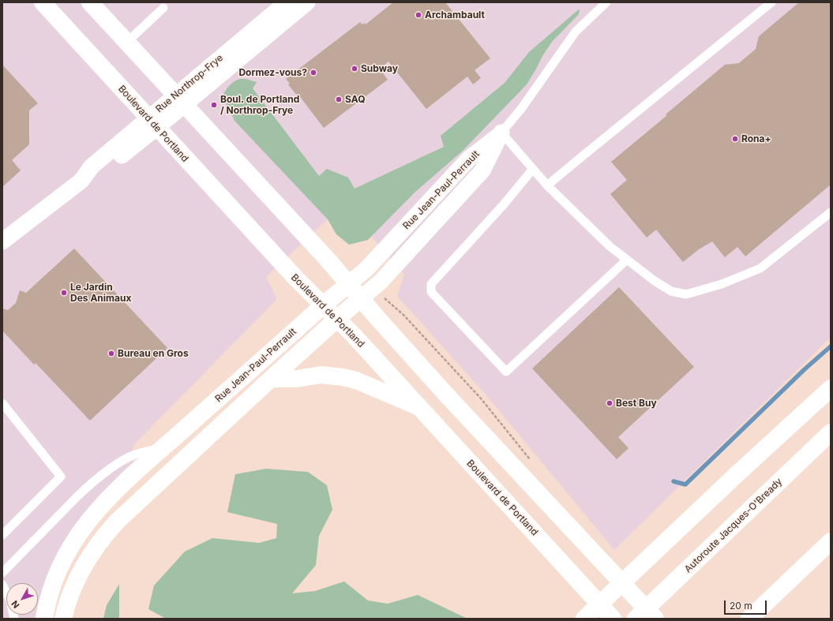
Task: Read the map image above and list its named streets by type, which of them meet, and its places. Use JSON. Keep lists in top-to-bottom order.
{
  "streets": {
    "main road": ["Boulevard de Portland", "Rue Jean-Paul-Perrault", "Autoroute Jacques-O'Bready"],
    "street": ["Rue Northrop-Frye"]
  },
  "crossings": [
    ["Rue Northrop-Frye", "Boulevard de Portland"],
    ["Boulevard de Portland", "Rue Jean-Paul-Perrault"]
  ],
  "places": [
    "Archambault",
    "Subway",
    "Dormez-vous?",
    "SAQ",
    "Boul. de Portland / Northrop-Frye",
    "Rona+",
    "Le Jardin Des Animaux",
    "Bureau en Gros",
    "Best Buy"
  ],
  "scale_bar": "20 m",
  "north": "bottom left"
}
